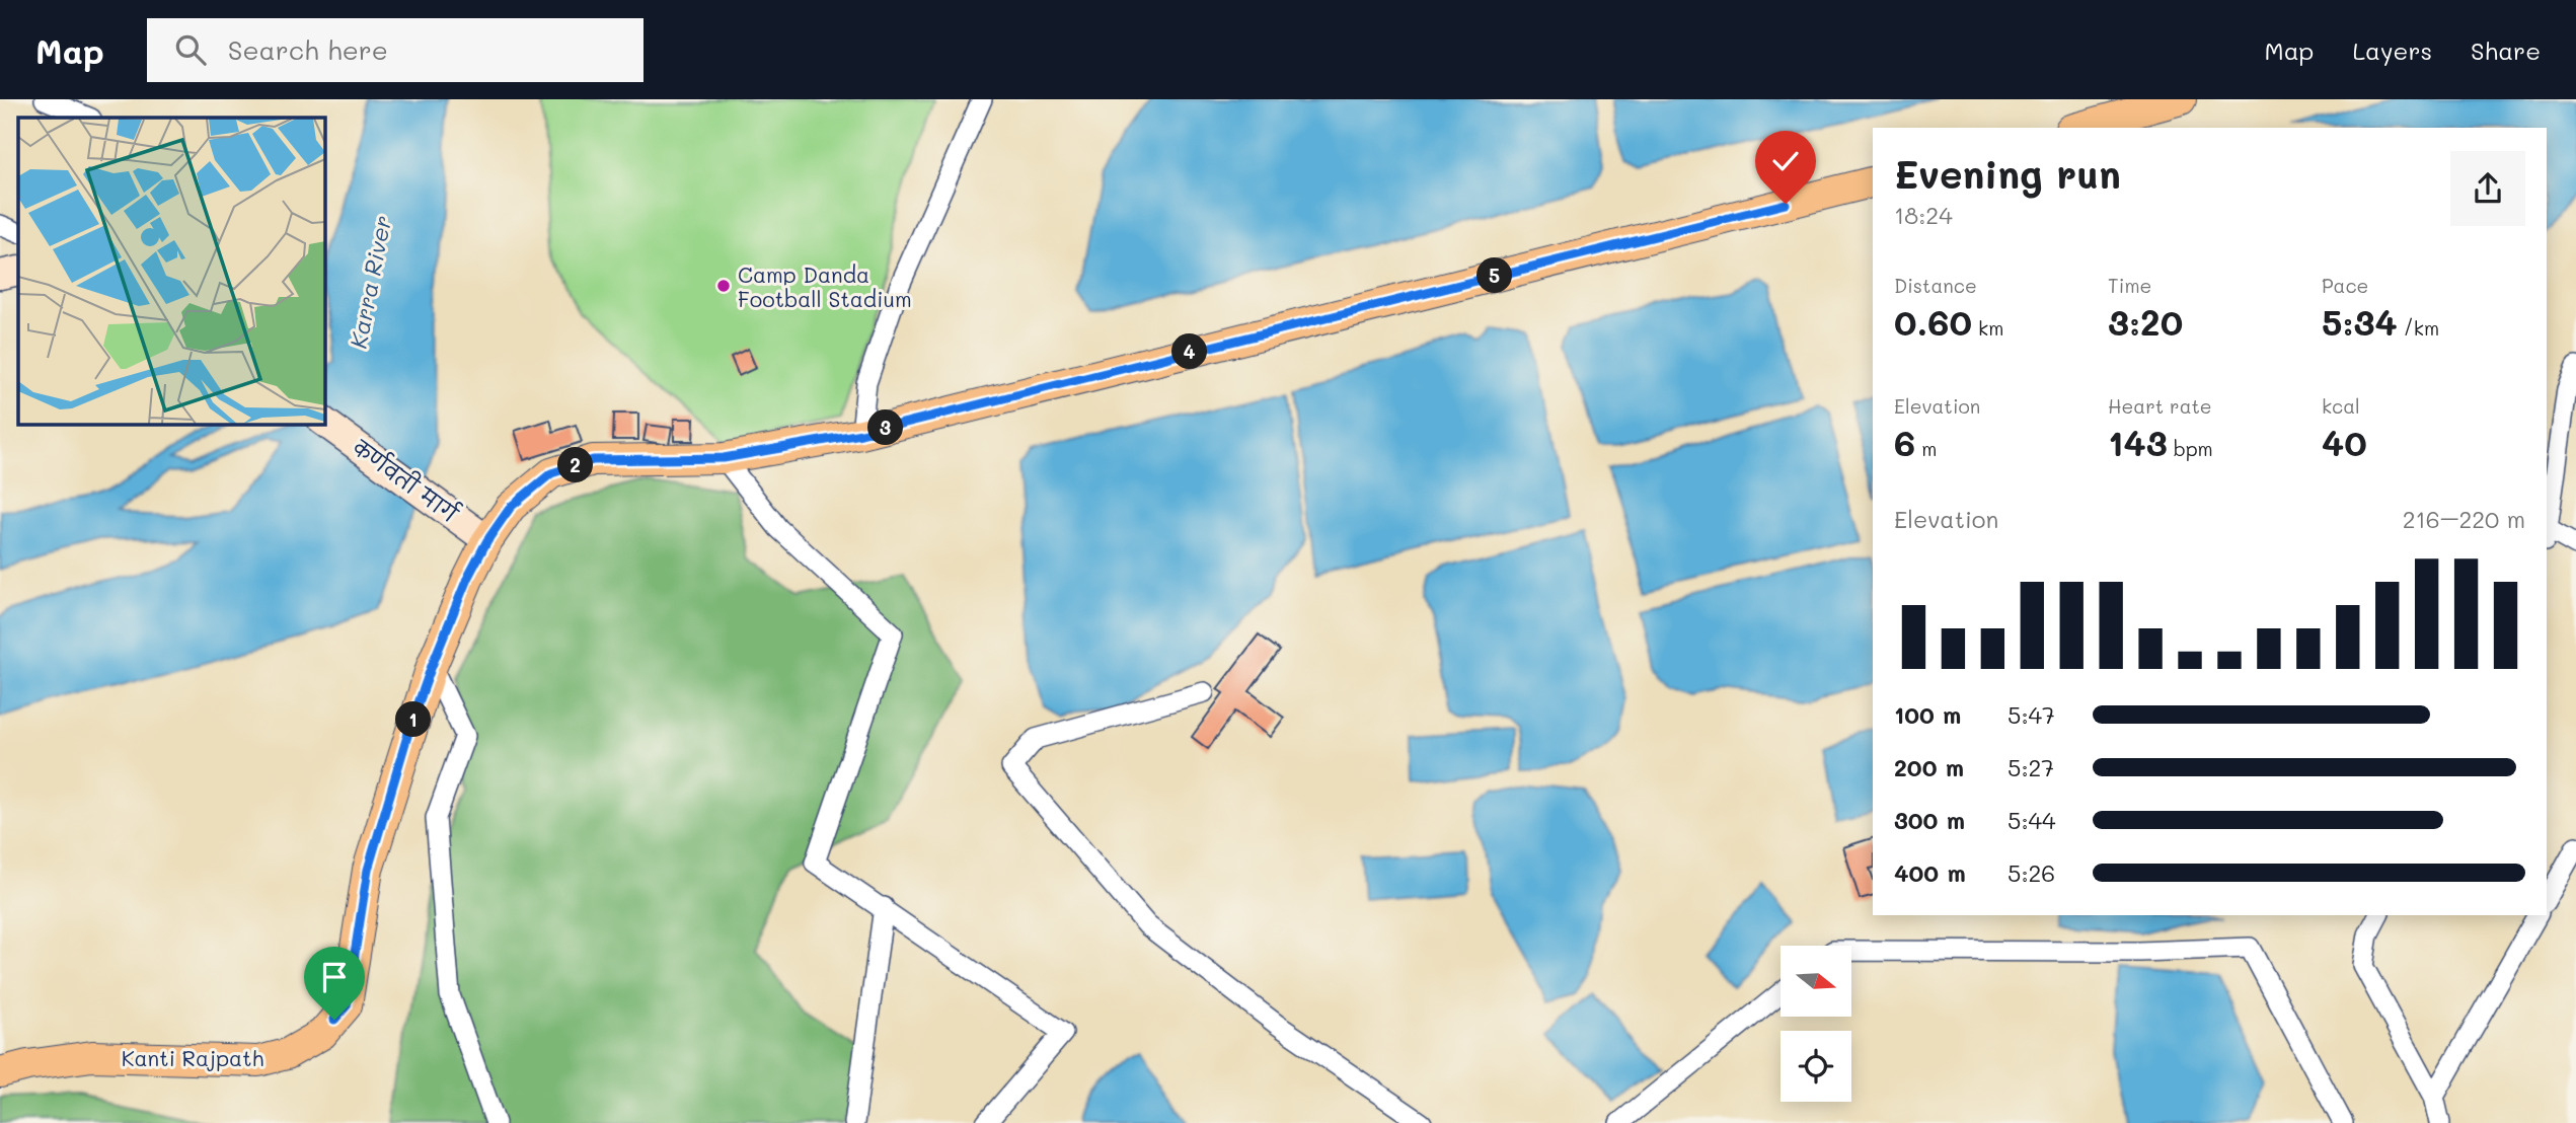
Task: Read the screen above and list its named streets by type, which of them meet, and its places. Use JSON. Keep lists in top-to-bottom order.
{
  "streets": {
    "main road": ["कर्णवती मार्ग", "Kanti Rajpath"]
  },
  "crossings": [
    ["कर्णवती मार्ग", "Kanti Rajpath"]
  ],
  "water": ["Karra River"],
  "places": ["Camp Danda Football Stadium"],
  "north": "right",
  "page": {
    "header": "Map",
    "search": "Search here",
    "nav": ["Map", "Layers", "Share"],
    "heading": ["Evening run", "18:24"],
    "stats": [
      ["Distance", "0.60 km"],
      ["Time", "3:20"],
      ["Pace", "5:34 /km"],
      ["Elevation", "6 m"],
      ["Heart rate", "143 bpm"],
      ["kcal", "40"]
    ],
    "pins": [
      "5",
      "4",
      "3",
      "2",
      "1"
    ],
    "chart": ["Elevation", "216–220 m"],
    "list": [
      {
        "name": "100 m",
        "note": "5:47"
      },
      {
        "name": "200 m",
        "note": "5:27"
      },
      {
        "name": "300 m",
        "note": "5:44"
      },
      {
        "name": "400 m",
        "note": "5:26"
      }
    ]
  }
}
